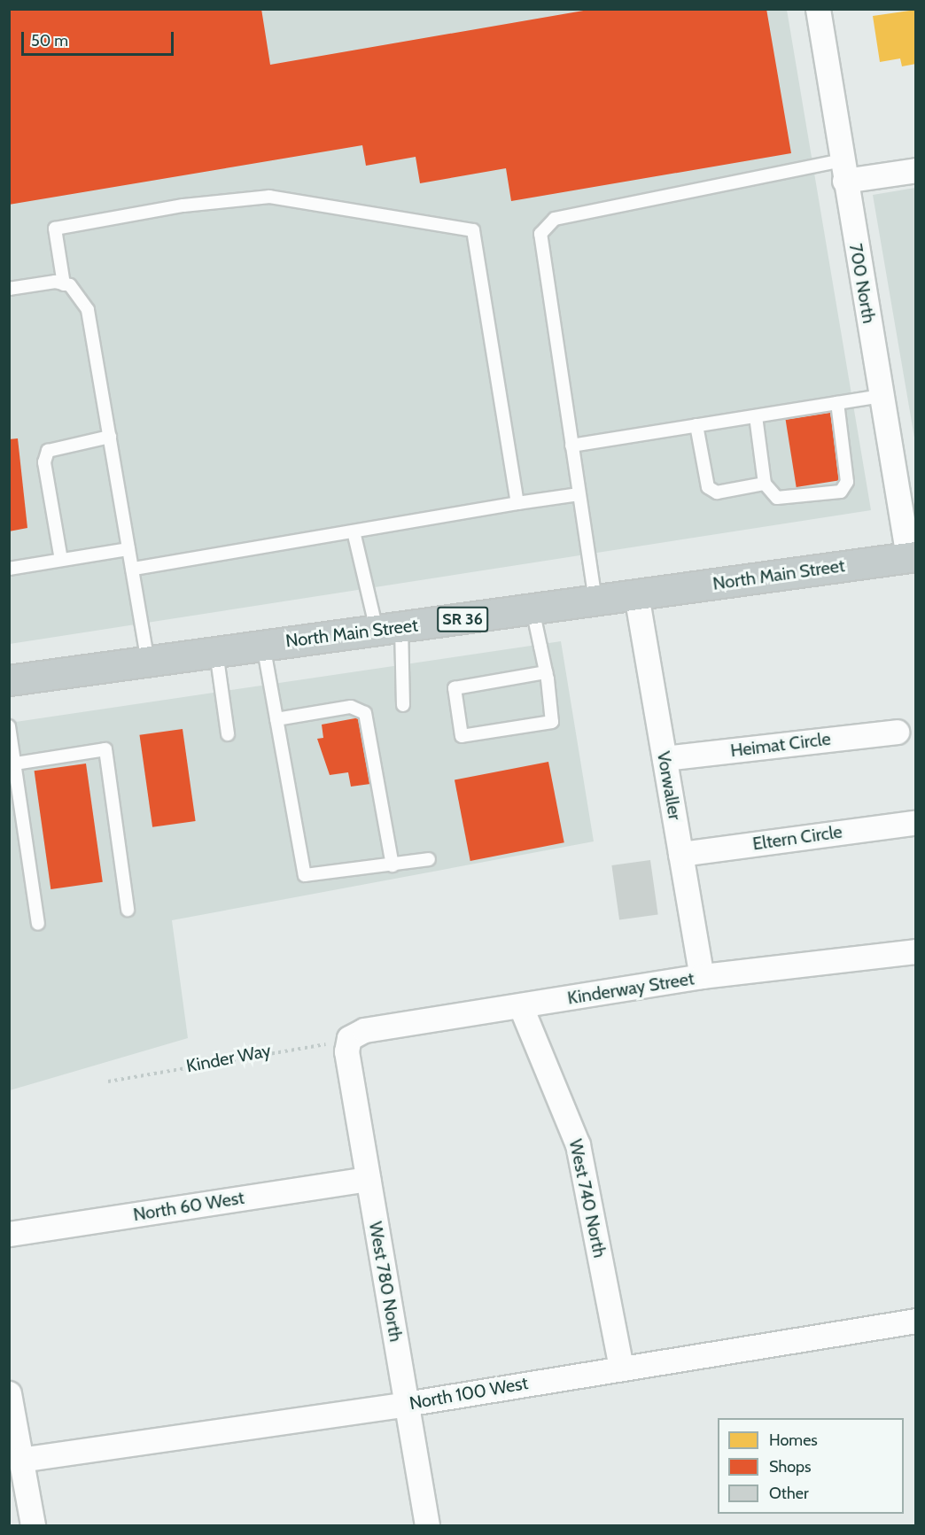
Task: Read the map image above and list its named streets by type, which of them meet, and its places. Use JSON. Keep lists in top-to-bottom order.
{
  "streets": {
    "highway": ["North Main Street", "SR 36"],
    "street": [
      "700 North",
      "Heimat Circle",
      "Vorwaller",
      "Eltern Circle",
      "Kinderway Street",
      "West 740 North",
      "North 60 West",
      "West 780 North",
      "North 100 West"
    ],
    "path": ["Kinder Way"]
  },
  "crossings": [
    ["700 North", "North Main Street"],
    ["North Main Street", "Vorwaller"],
    ["Heimat Circle", "Vorwaller"],
    ["Vorwaller", "Eltern Circle"],
    ["Vorwaller", "Kinderway Street"],
    ["Kinderway Street", "Kinder Way"],
    ["Kinderway Street", "West 740 North"],
    ["Kinderway Street", "West 780 North"],
    ["Kinder Way", "West 780 North"],
    ["West 740 North", "North 100 West"],
    ["North 60 West", "West 780 North"],
    ["West 780 North", "North 100 West"]
  ],
  "legend": ["Homes", "Shops", "Other"],
  "scale_bar": "50 m"
}
